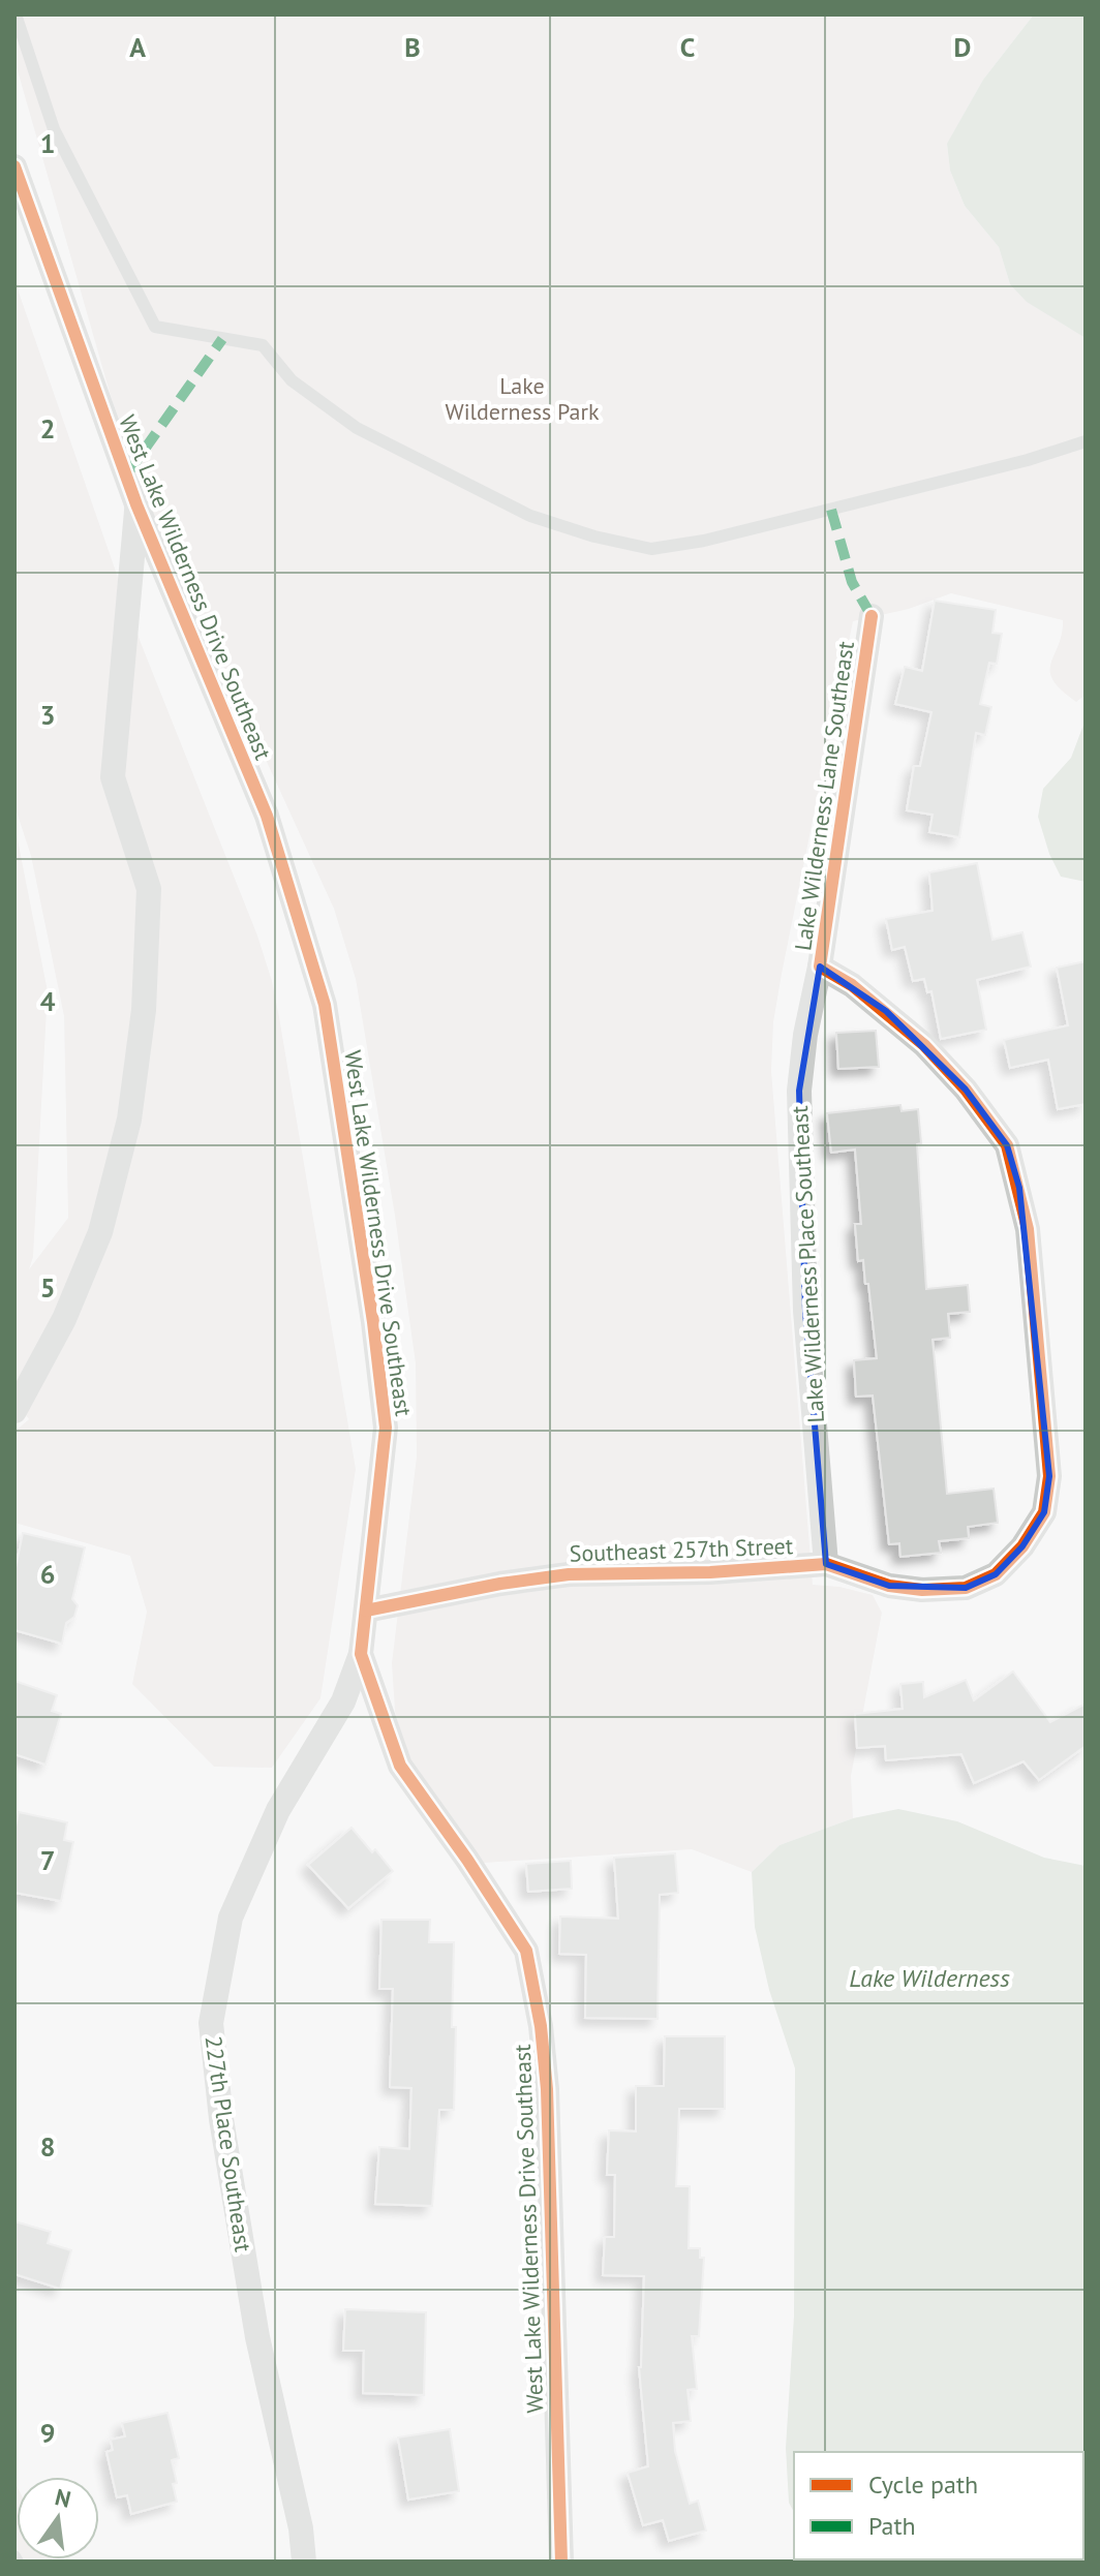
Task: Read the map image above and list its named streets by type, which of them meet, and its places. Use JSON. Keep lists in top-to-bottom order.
{
  "streets": {
    "street": [
      "West Lake Wilderness Drive Southeast",
      "Lake Wilderness Lane Southeast",
      "Lake Wilderness Place Southeast",
      "Southeast 257th Street",
      "227th Place Southeast"
    ]
  },
  "crossings": [
    ["West Lake Wilderness Drive Southeast", "Southeast 257th Street"],
    ["West Lake Wilderness Drive Southeast", "227th Place Southeast"],
    ["Lake Wilderness Lane Southeast", "Lake Wilderness Place Southeast"],
    ["Lake Wilderness Lane Southeast", "Southeast 257th Street"],
    ["Lake Wilderness Place Southeast", "Southeast 257th Street"]
  ],
  "water": ["Lake Wilderness"],
  "parks": ["Lake Wilderness Park"],
  "legend": ["Cycle path", "Path"],
  "north": "top",
  "grid": {
    "columns": [
      "A",
      "B",
      "C",
      "D"
    ],
    "rows": [
      "1",
      "2",
      "3",
      "4",
      "5",
      "6",
      "7",
      "8",
      "9"
    ]
  }
}
